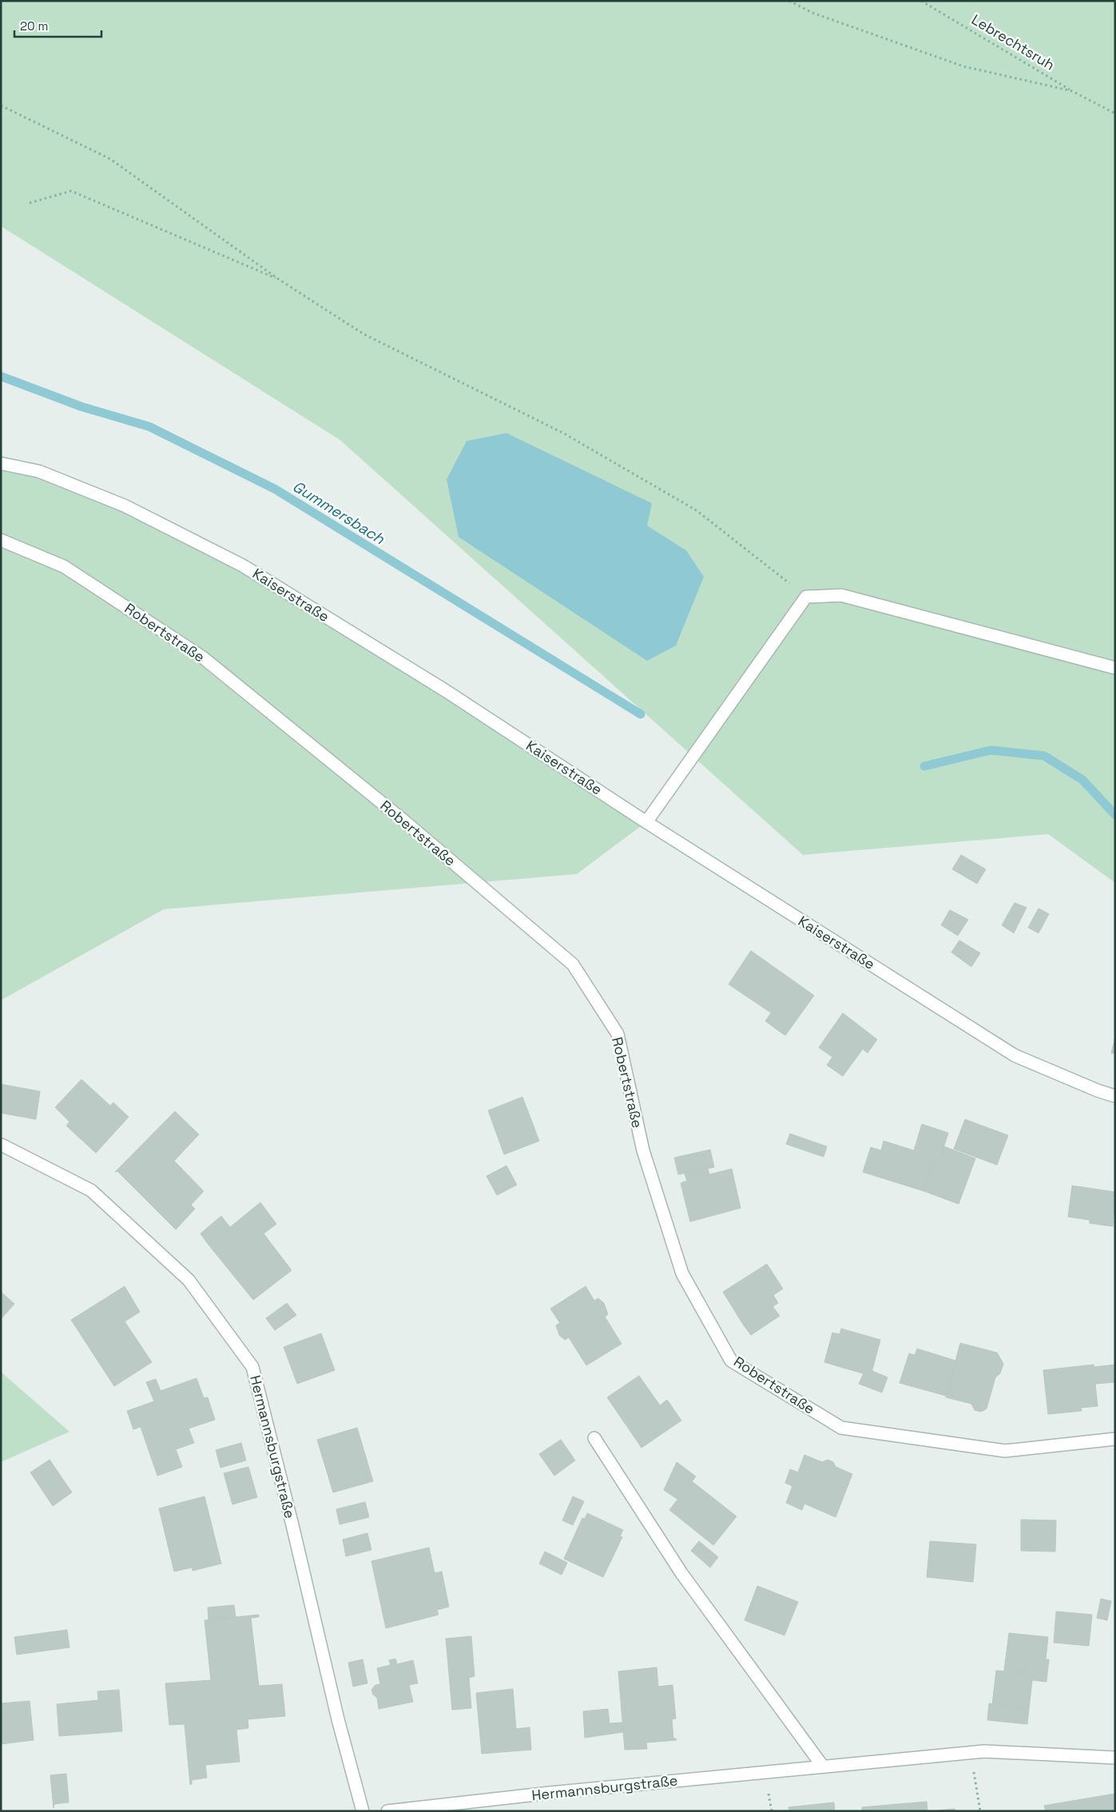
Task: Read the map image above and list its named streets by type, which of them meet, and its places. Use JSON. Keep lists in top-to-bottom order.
{
  "streets": {
    "street": ["Kaiserstraße", "Robertstraße", "Hermannsburgstraße"],
    "path": ["Lebrechtsruh"]
  },
  "water": ["Gummersbach"],
  "scale_bar": "20 m"
}
